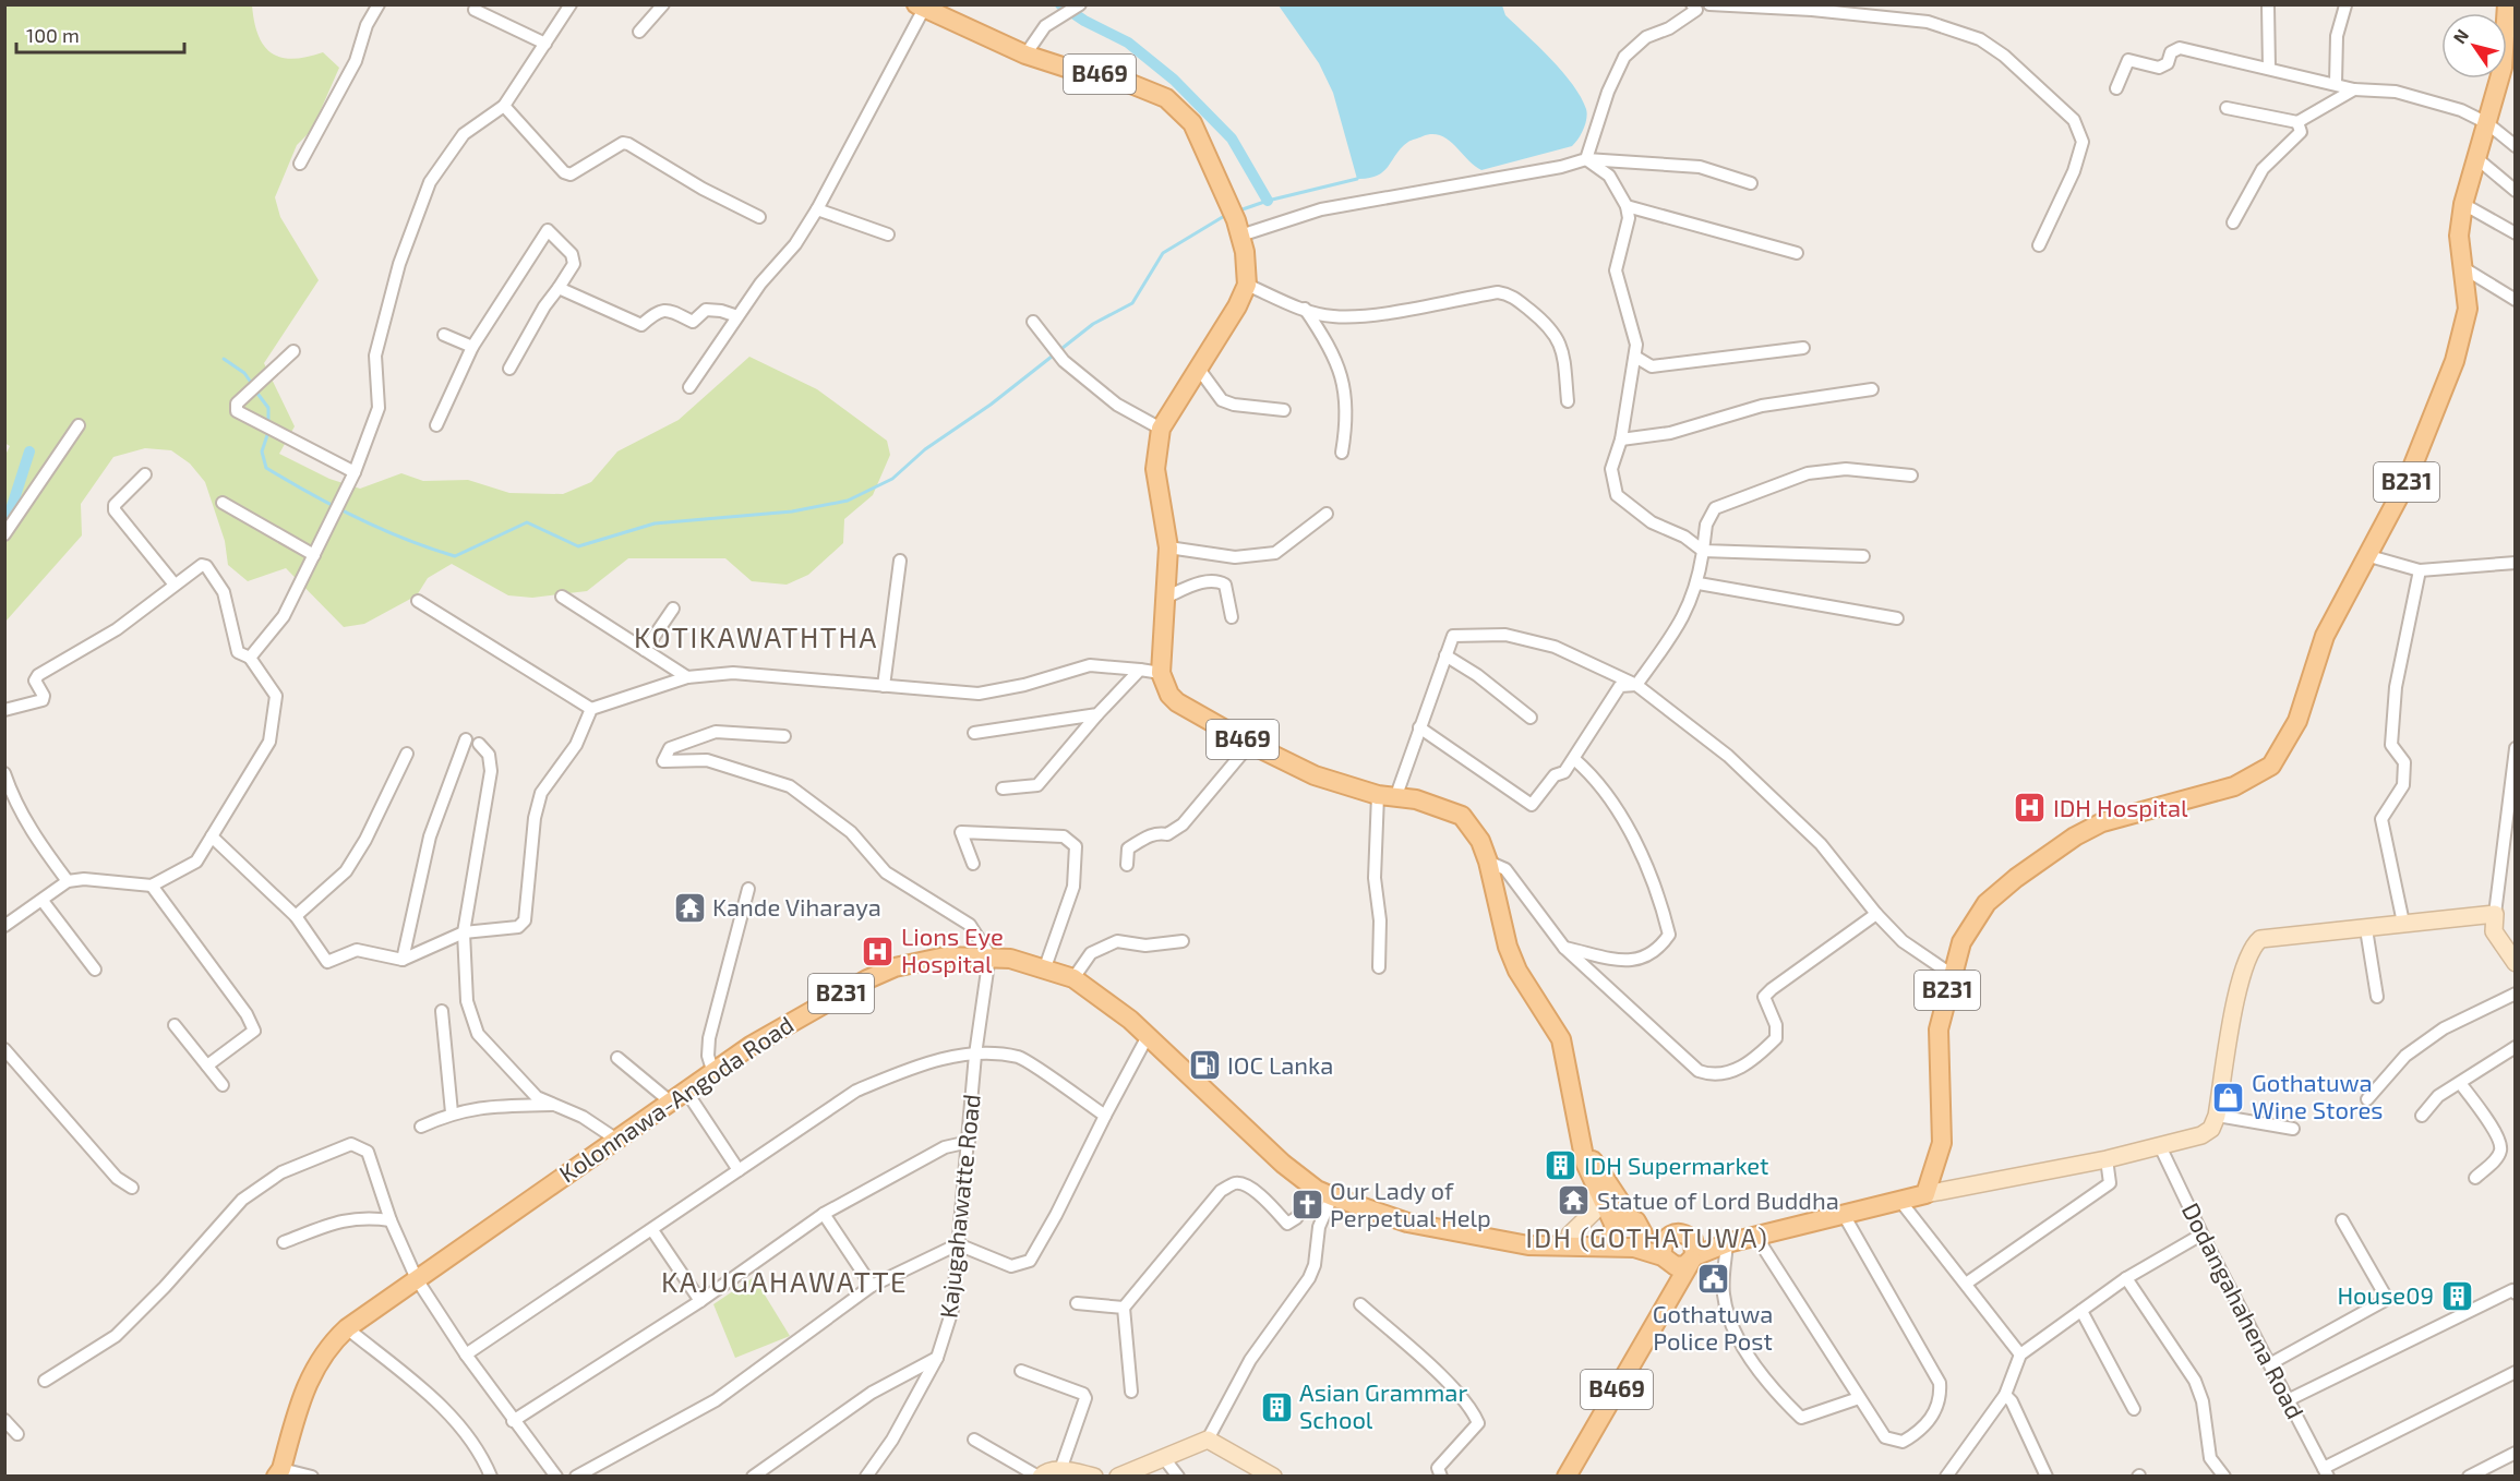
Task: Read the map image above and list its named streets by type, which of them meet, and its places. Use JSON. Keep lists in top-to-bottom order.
{
  "streets": {
    "main road": ["B469", "B231", "Kolonnawa-Angoda Road"],
    "street": ["Kajugahawatte Road", "Dodangahahena Road"]
  },
  "crossings": [
    ["B469", "B231"],
    ["B469", "Kolonnawa-Angoda Road"],
    ["B231", "Kolonnawa-Angoda Road"],
    ["Kolonnawa-Angoda Road", "Kajugahawatte Road"]
  ],
  "districts": ["KOTIKAWATHTHA", "IDH (GOTHATUWA)", "KAJUGAHAWATTE"],
  "places": {
    "hospital": ["IDH Hospital", "Lions Eye Hospital"],
    "temple": ["Kande Viharaya", "Statue of Lord Buddha"],
    "fuel station": ["IOC Lanka"],
    "shop": ["Gothatuwa Wine Stores"],
    "building": ["IDH Supermarket", "House09", "Asian Grammar School"],
    "church": ["Our Lady of Perpetual Help"],
    "public building": ["Gothatuwa Police Post"]
  },
  "scale_bar": "100 m",
  "north": "top left"
}
